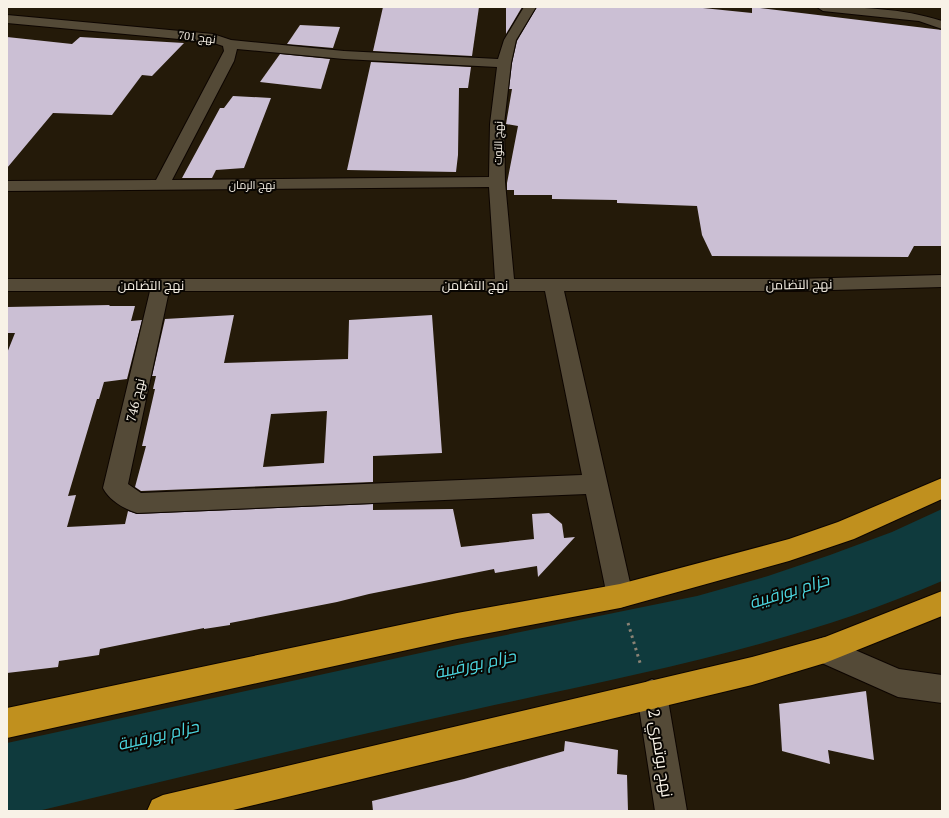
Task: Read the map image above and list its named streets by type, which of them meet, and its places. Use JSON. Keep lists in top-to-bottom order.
{
  "streets": {
    "street": [
      "نهج 701",
      "نهج التوت",
      "نهج الرمان",
      "نهج التضامن",
      "نهج 746",
      "نهج بوتمري 2"
    ]
  },
  "crossings": [
    ["نهج 701", "نهج الرمان"],
    ["نهج التوت", "نهج الرمان"],
    ["نهج التوت", "نهج التضامن"],
    ["نهج التضامن", "نهج 746"]
  ],
  "water": ["حزام بورقيبة"]
}
